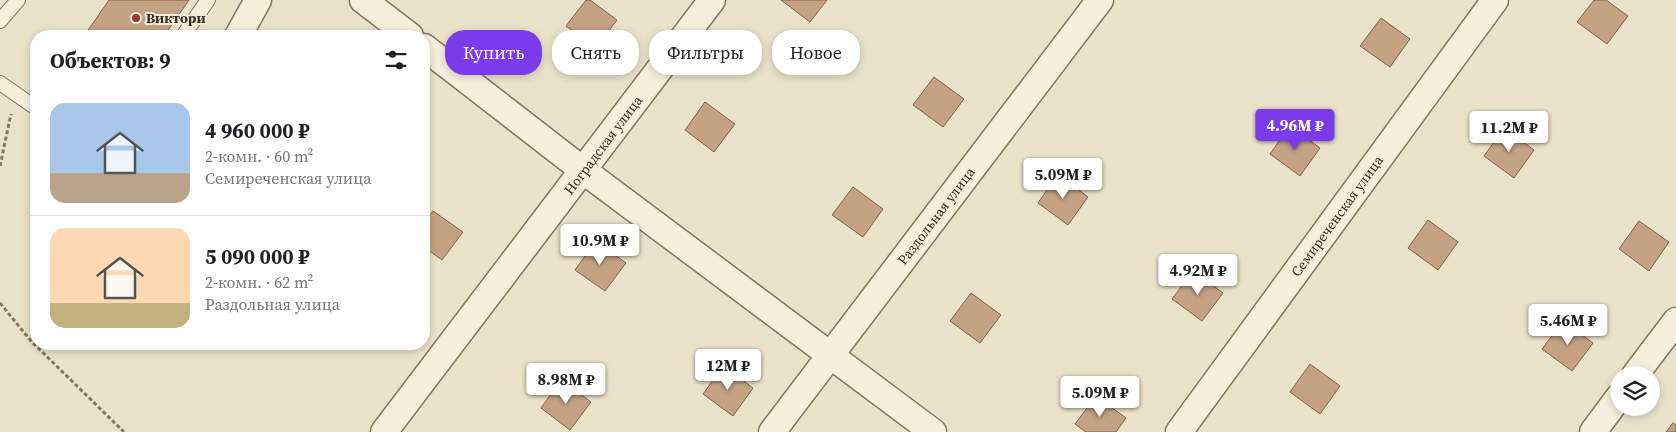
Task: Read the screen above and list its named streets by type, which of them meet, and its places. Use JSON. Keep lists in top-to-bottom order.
{
  "streets": {
    "street": ["Ноградская улица", "Раздольная улица", "Семиреченская улица"]
  },
  "places": ["Виктори"],
  "page": {
    "chip": [
      "Купить",
      "Снять",
      "Фильтры",
      "Новое"
    ],
    "heading": "Объектов: 9",
    "list": [
      {
        "name": "4 960 000 ₽",
        "note": "2-комн. · 60 m² · Семиреченская улица"
      },
      {
        "name": "5 090 000 ₽",
        "note": "2-комн. · 62 m² · Раздольная улица"
      }
    ],
    "price": [
      "4.96M ₽",
      "11.2M ₽",
      "5.09M ₽",
      "10.9M ₽",
      "4.92M ₽",
      "5.46M ₽",
      "12M ₽",
      "8.98M ₽",
      "5.09M ₽"
    ]
  }
}
